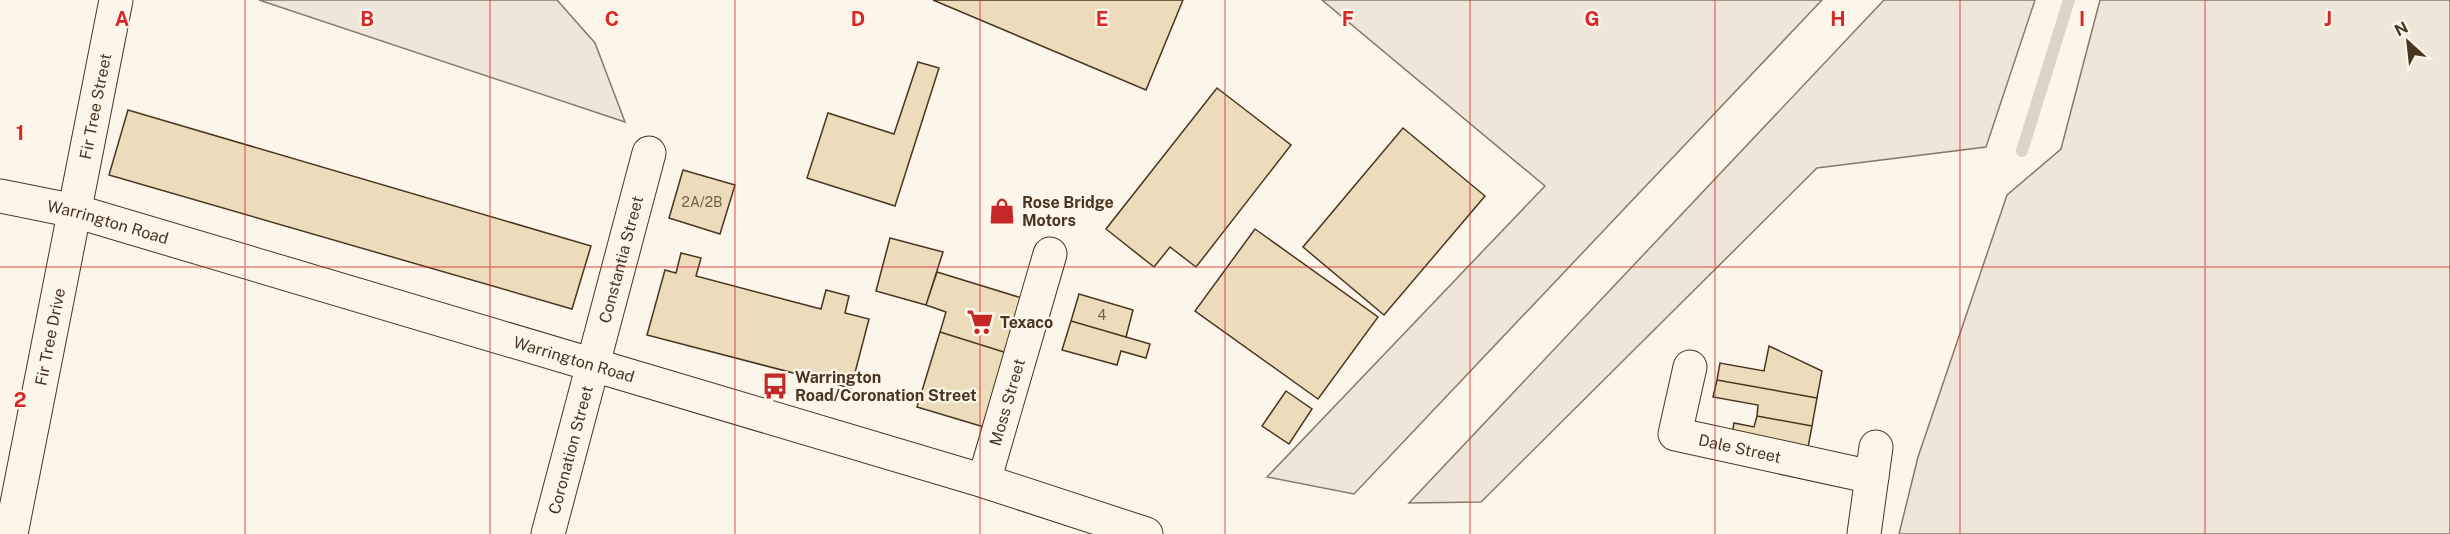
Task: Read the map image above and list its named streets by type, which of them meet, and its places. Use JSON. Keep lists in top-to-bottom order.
{
  "streets": {
    "street": [
      "Fir Tree Street",
      "Warrington Road",
      "Constantia Street",
      "Fir Tree Drive",
      "Moss Street",
      "Dale Street",
      "Coronation Street"
    ]
  },
  "crossings": [
    ["Fir Tree Street", "Warrington Road"],
    ["Fir Tree Street", "Fir Tree Drive"],
    ["Warrington Road", "Constantia Street"],
    ["Warrington Road", "Fir Tree Drive"],
    ["Warrington Road", "Moss Street"],
    ["Warrington Road", "Coronation Street"],
    ["Constantia Street", "Coronation Street"]
  ],
  "places": {
    "shop": ["Rose Bridge Motors"],
    "supermarket": ["Texaco"],
    "bus stop": ["Warrington Road/Coronation Street"]
  },
  "house_numbers": ["2A/2B", "4"],
  "north": "top left",
  "grid": {
    "columns": [
      "A",
      "B",
      "C",
      "D",
      "E",
      "F",
      "G",
      "H",
      "I",
      "J"
    ],
    "rows": ["1", "2"]
  }
}
